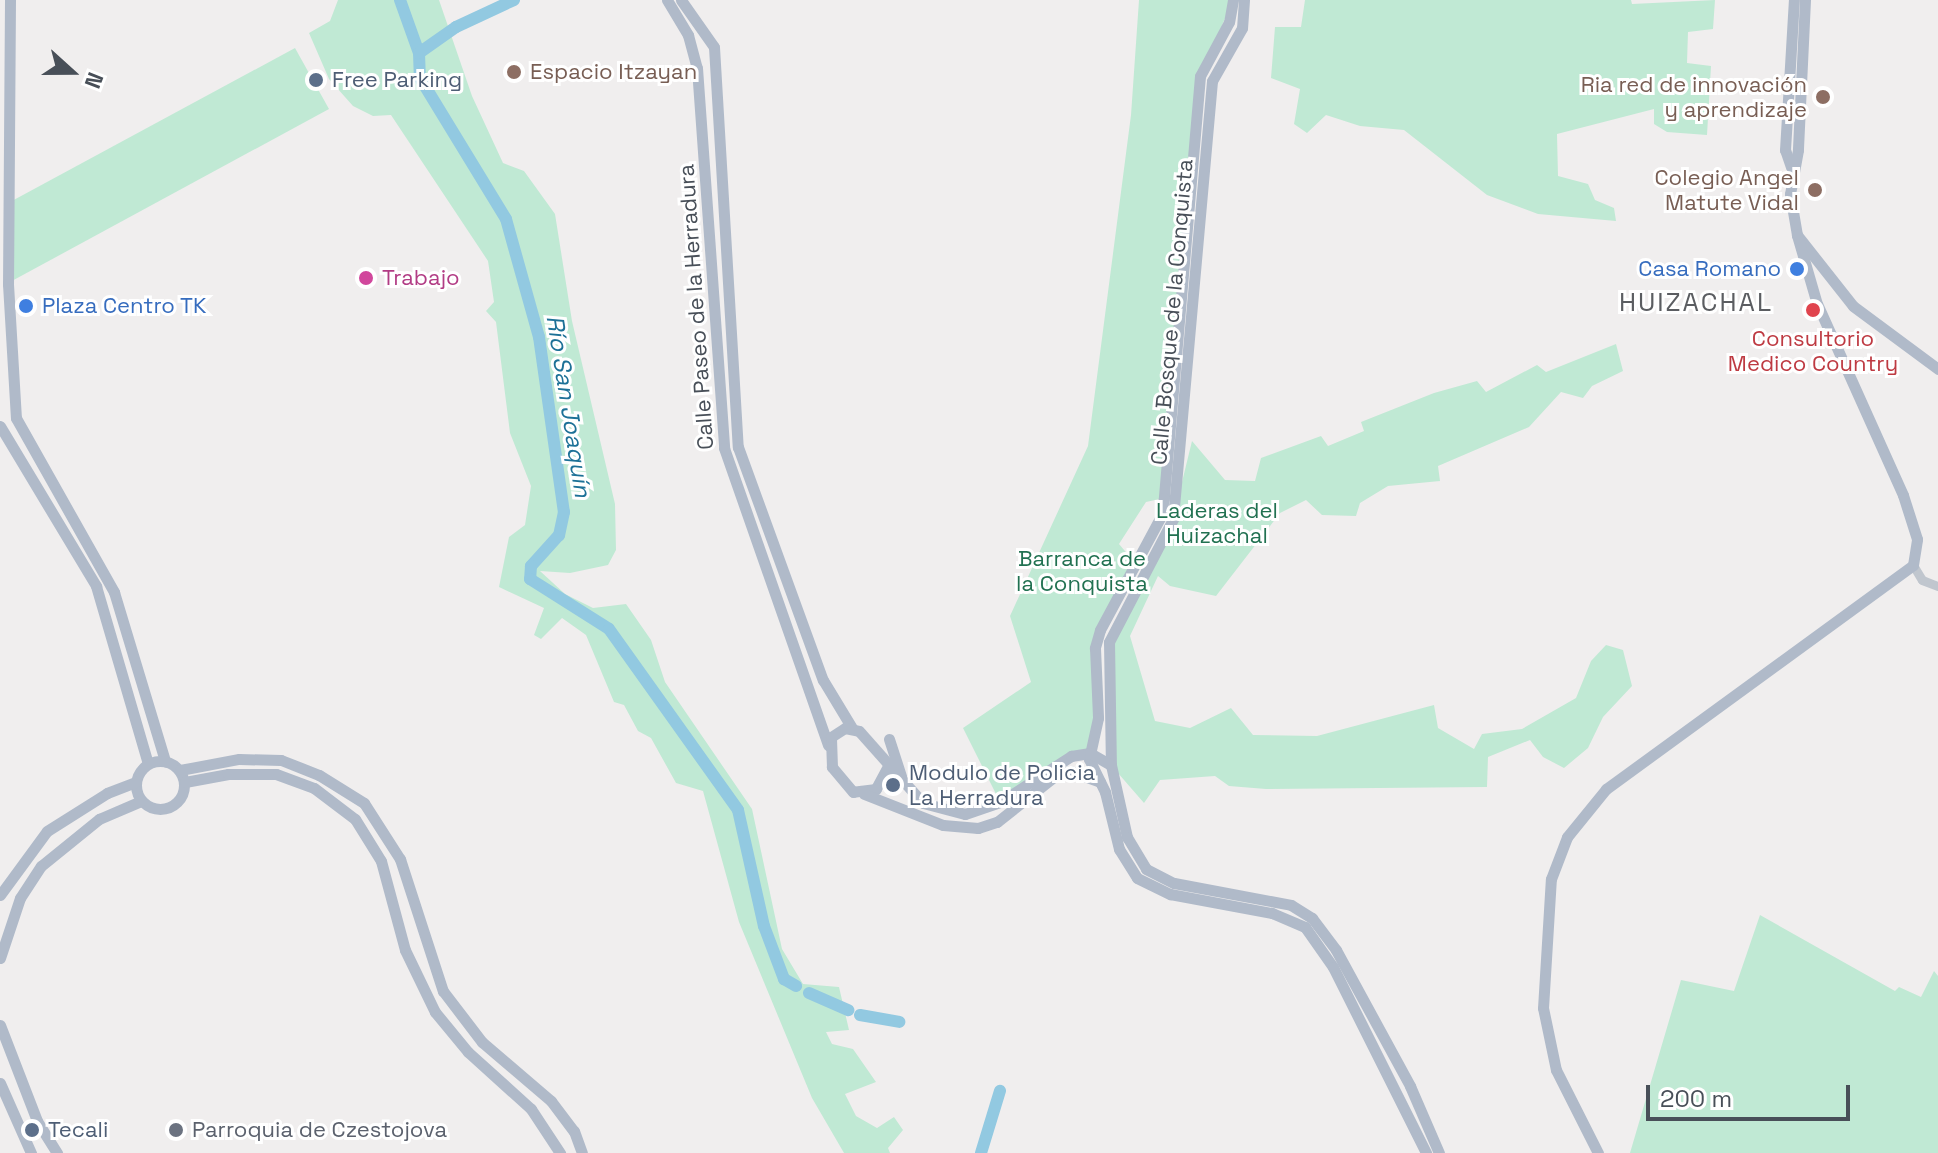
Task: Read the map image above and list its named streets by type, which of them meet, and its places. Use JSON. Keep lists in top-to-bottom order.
{
  "streets": {
    "main road": ["Calle Paseo de la Herradura", "Calle Bosque de la Conquista"]
  },
  "districts": ["HUIZACHAL"],
  "water": ["Río San Joaquín"],
  "parks": ["Laderas del Huizachal", "Barranca de la Conquista"],
  "places": [
    "Espacio Itzayan",
    "Free Parking",
    "Ria red de innovación y aprendizaje",
    "Colegio Angel Matute Vidal",
    "Casa Romano",
    "Trabajo",
    "Plaza Centro TK",
    "Consultorio Medico Country",
    "Modulo de Policia La Herradura",
    "Tecali",
    "Parroquia de Czestojova"
  ],
  "scale_bar": "200 m",
  "north": "right"
}
